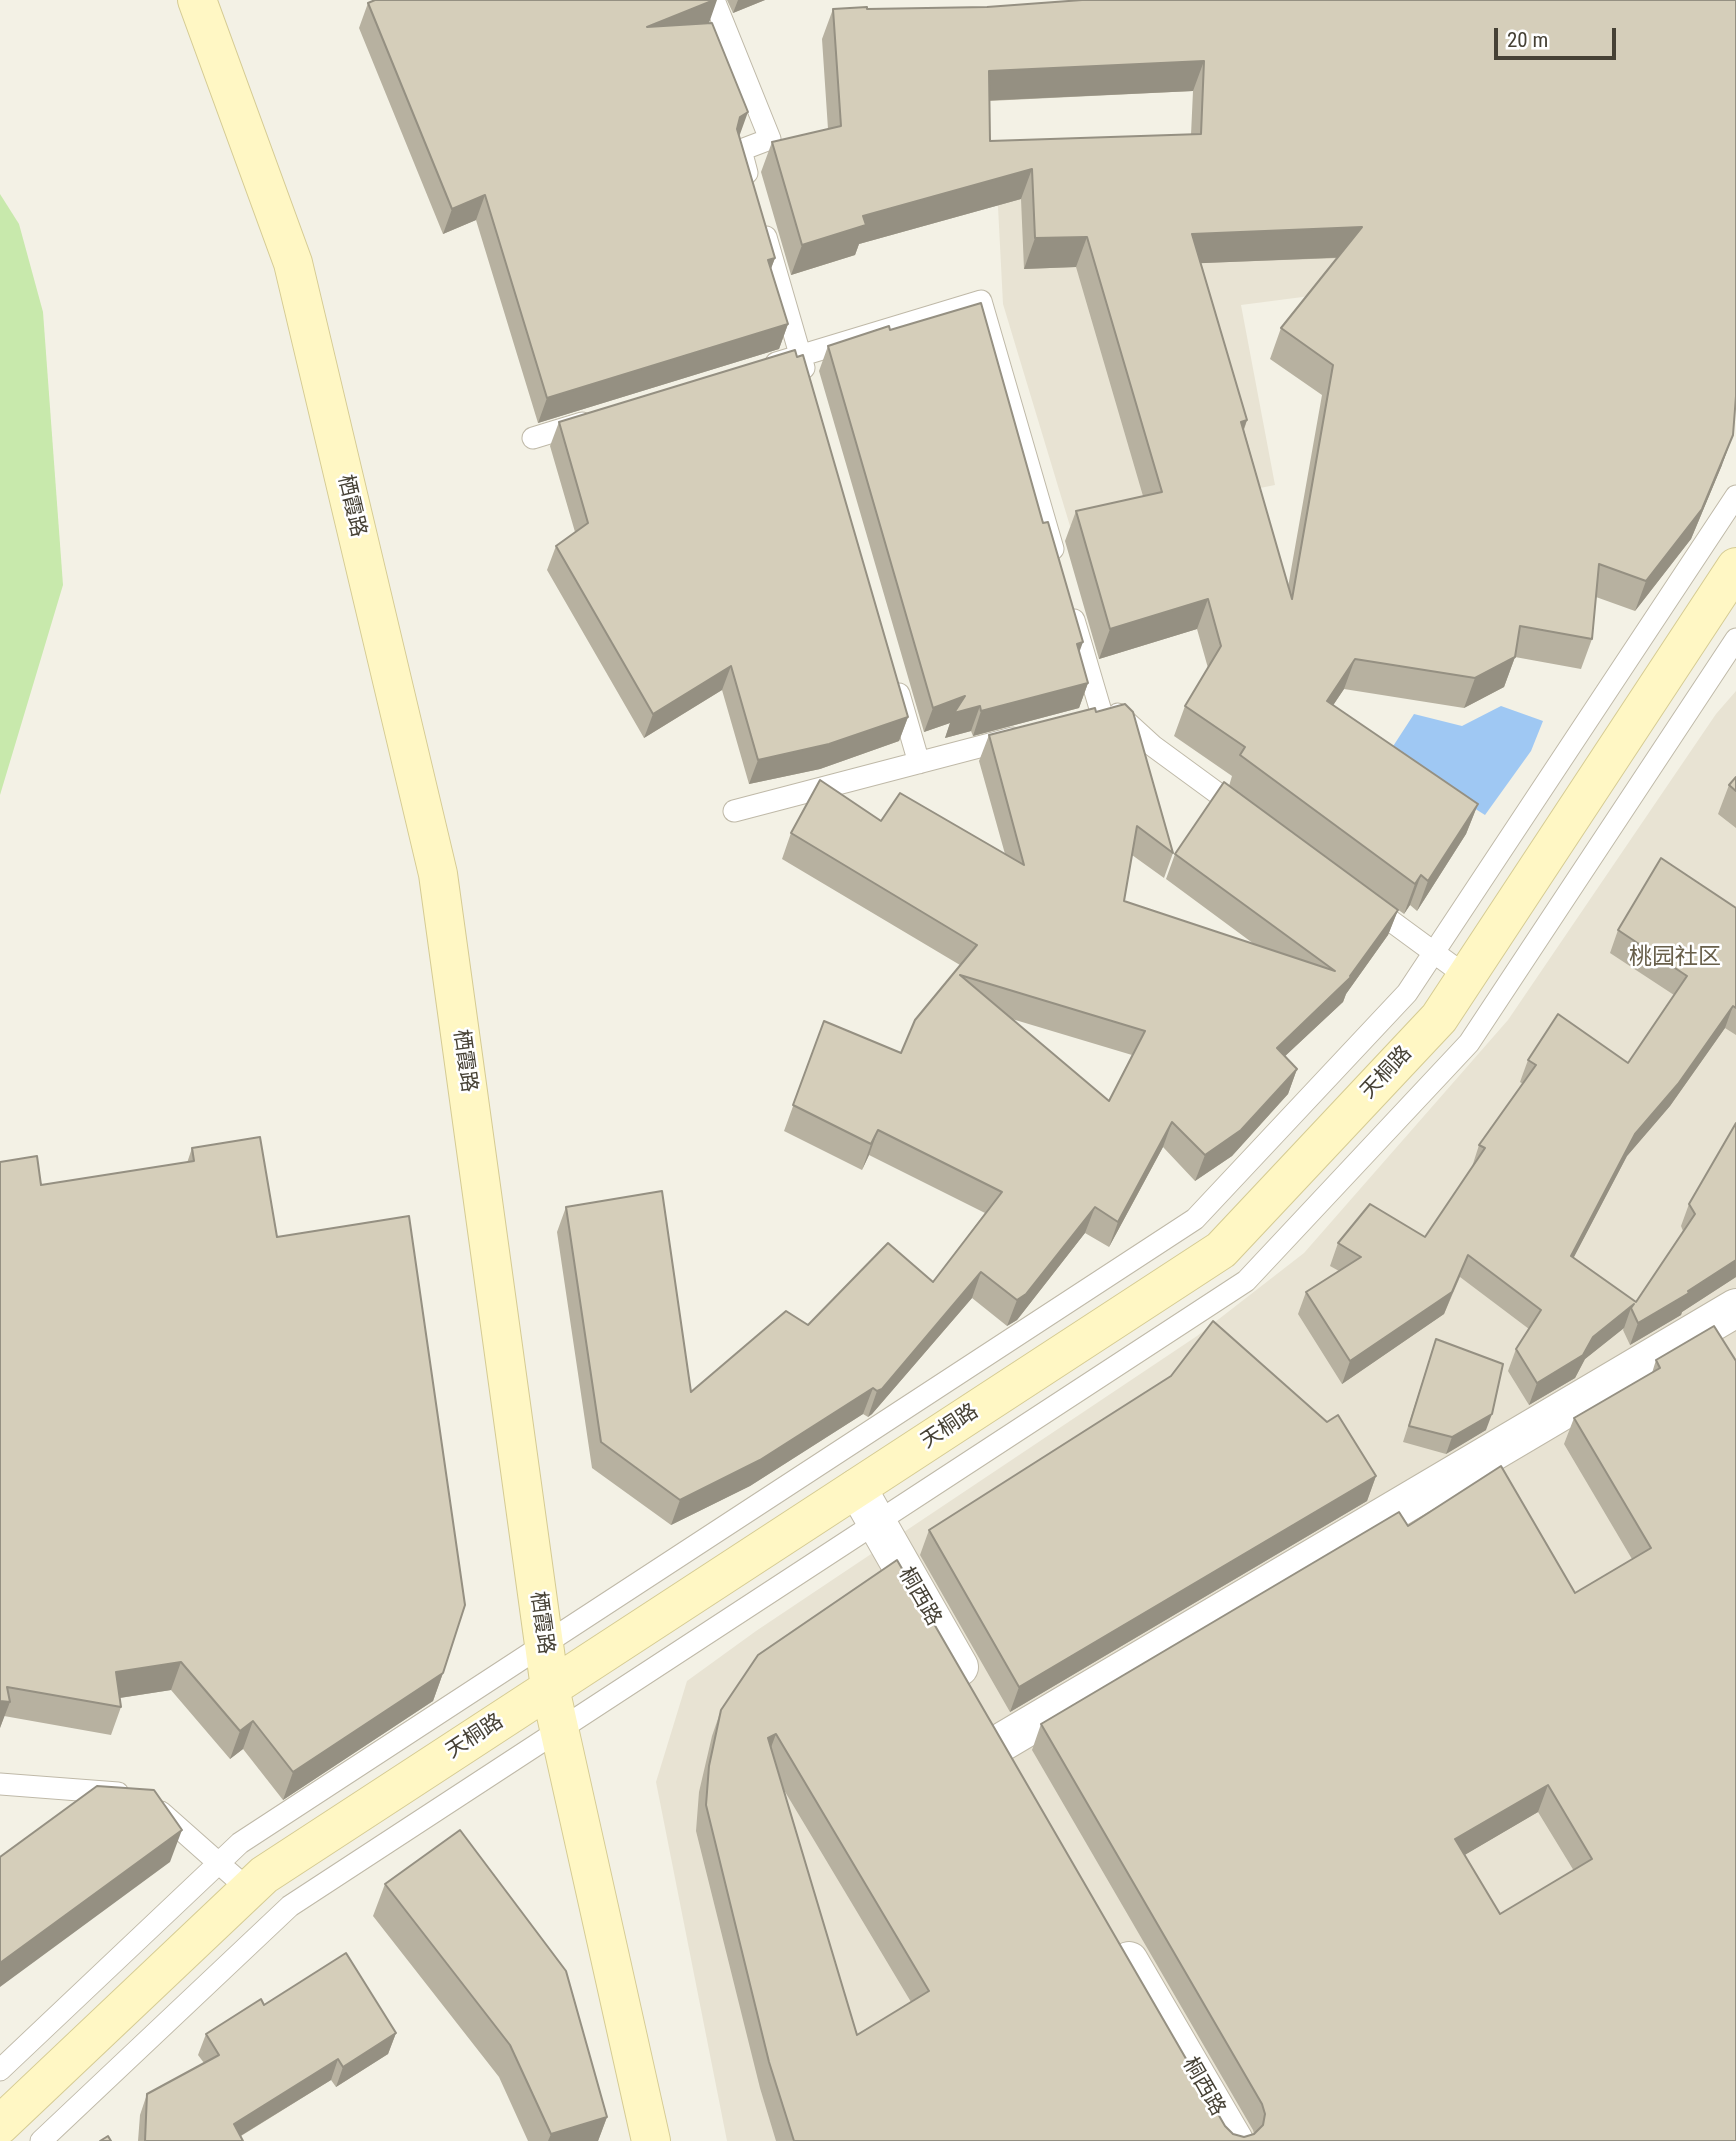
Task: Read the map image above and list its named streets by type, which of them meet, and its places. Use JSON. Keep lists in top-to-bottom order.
{
  "streets": {
    "main road": ["栖霞路", "天桐路"],
    "street": ["桐西路"]
  },
  "crossings": [
    ["栖霞路", "天桐路"],
    ["天桐路", "桐西路"]
  ],
  "districts": ["桃园社区"],
  "scale_bar": "20 m"
}
